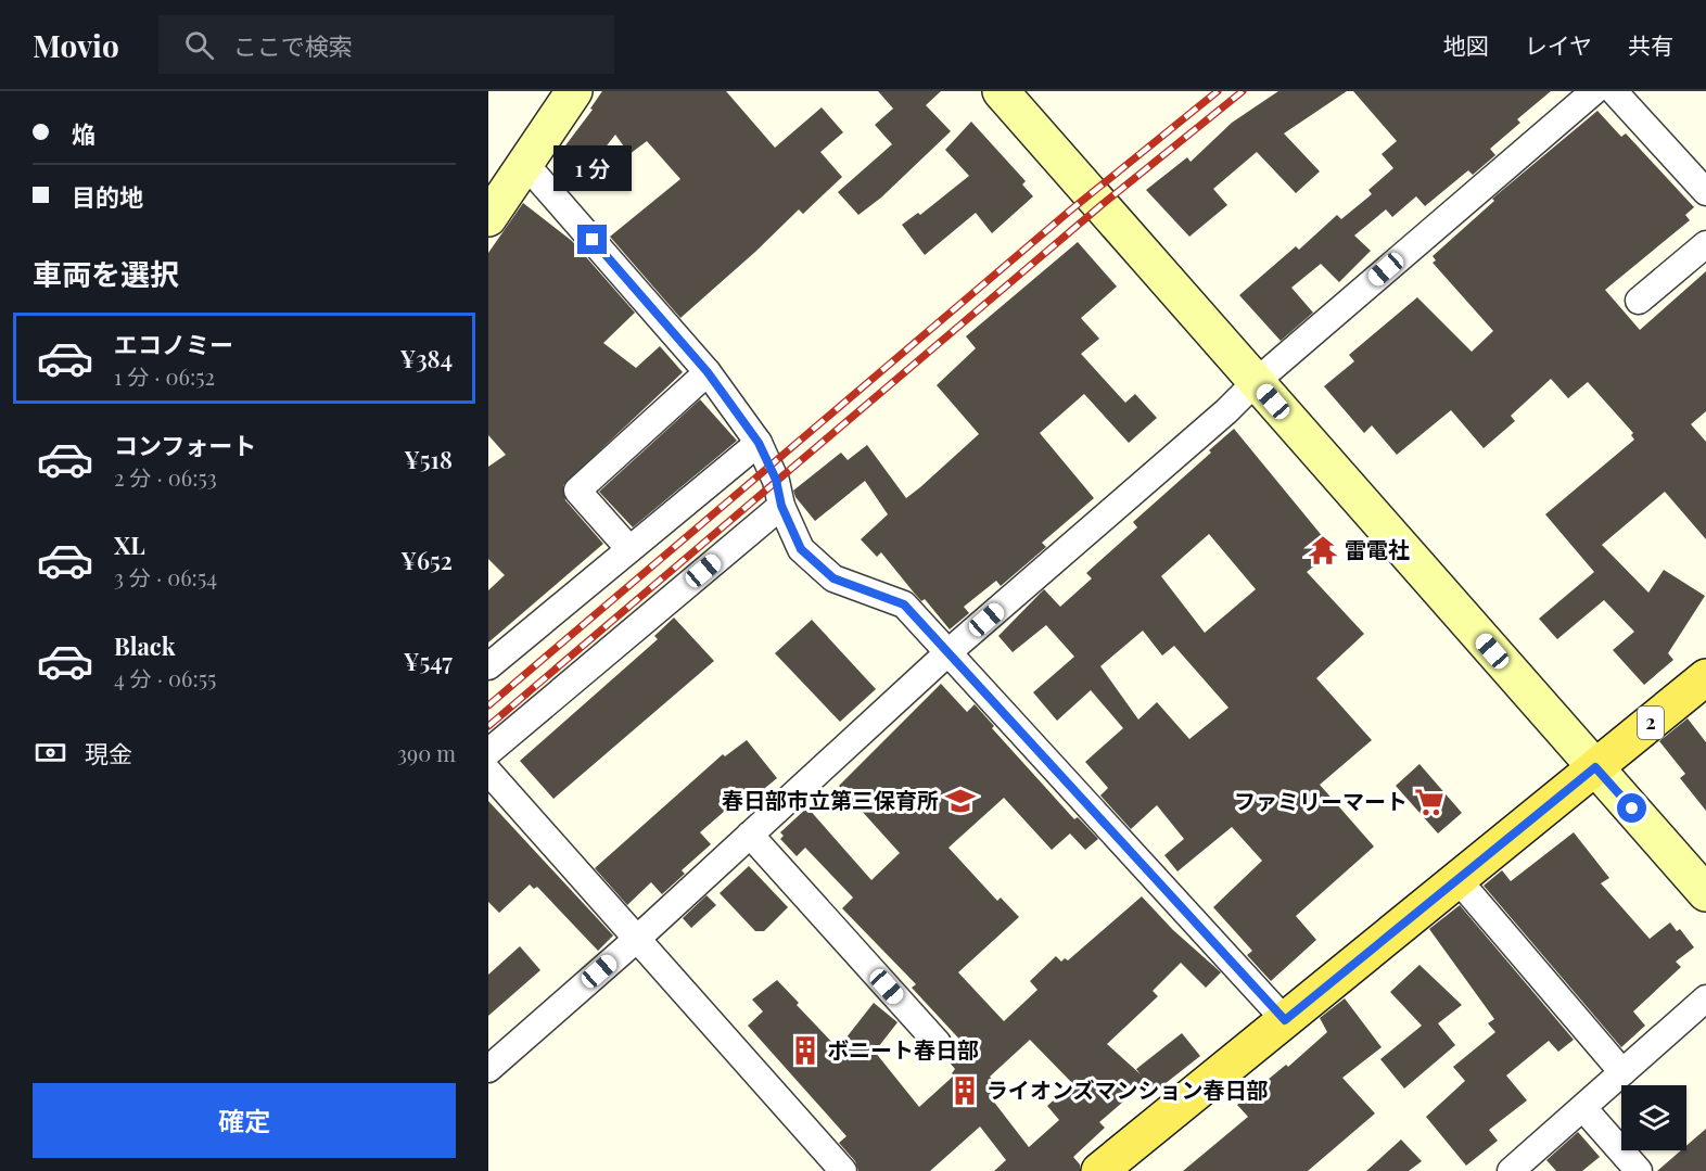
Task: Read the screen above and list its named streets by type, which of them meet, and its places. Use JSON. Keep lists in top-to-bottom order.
{
  "streets": {
    "main road": ["2"]
  },
  "places": {
    "temple": ["雷電社"],
    "school or university": ["春日部市立第三保育所"],
    "supermarket": ["ファミリーマート"],
    "building": ["ボニート春日部", "ライオンズマンション春日部"]
  },
  "page": {
    "header": "Movio",
    "search": "ここで検索",
    "nav": ["地図", "レイヤ", "共有"],
    "banner": ["焔", "目的地"],
    "bubble": "1 分",
    "heading": "車両を選択",
    "list": [
      {
        "name": "エコノミー",
        "note": "1 分 · 06:52",
        "value": "¥384"
      },
      {
        "name": "コンフォート",
        "note": "2 分 · 06:53",
        "value": "¥518"
      },
      {
        "name": "XL",
        "note": "3 分 · 06:54",
        "value": "¥652"
      },
      {
        "name": "Black",
        "note": "4 分 · 06:55",
        "value": "¥547"
      }
    ],
    "pay": ["現金", "390 m"],
    "buttons": "確定"
  }
}
